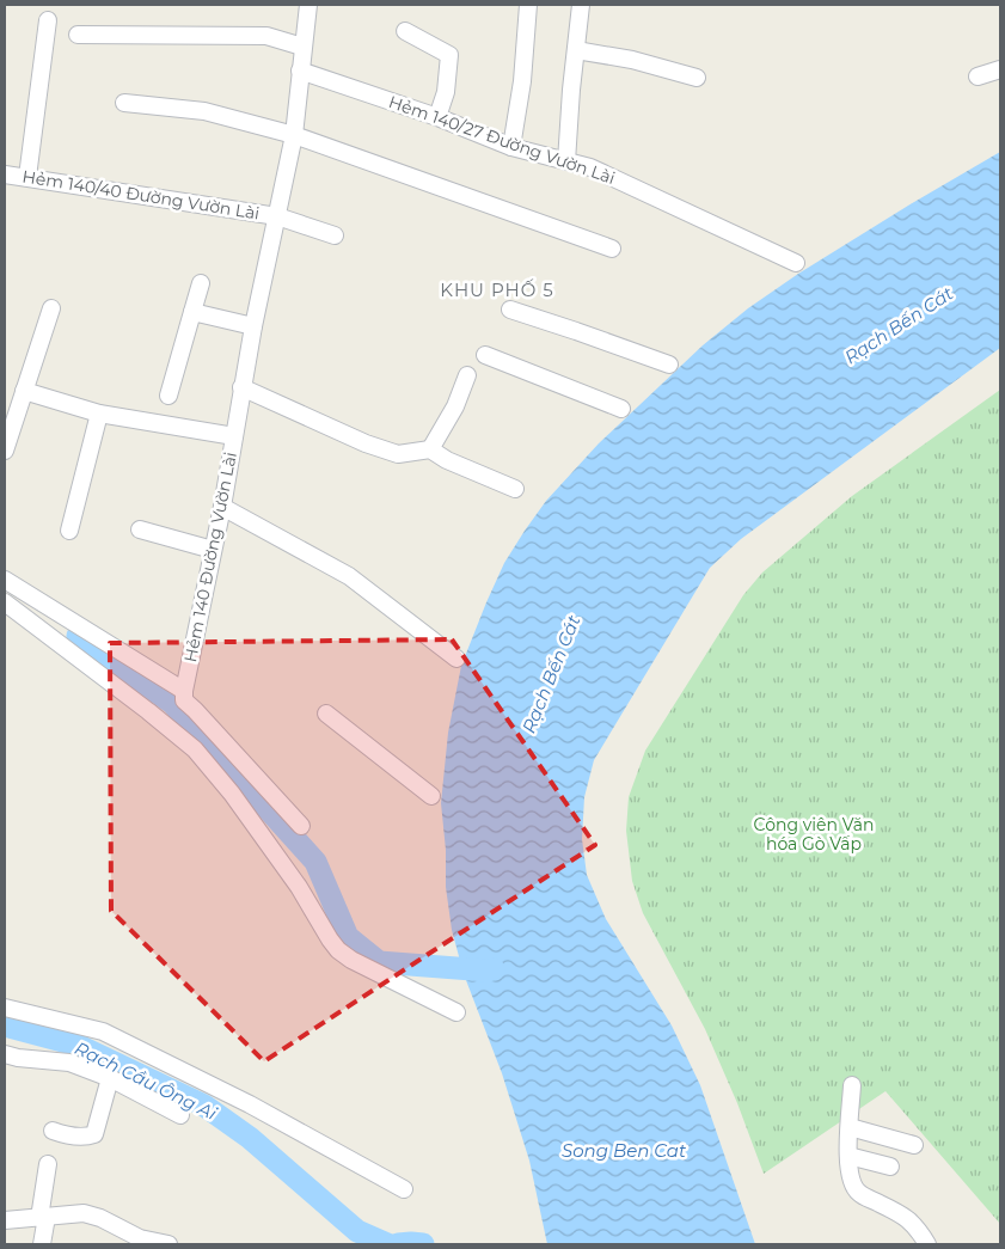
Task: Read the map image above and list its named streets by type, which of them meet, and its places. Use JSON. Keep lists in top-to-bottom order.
{
  "streets": {
    "street": ["Hẻm 140/27 Đường Vườn Lài", "Hẻm 140/40 Đường Vườn Lài", "Hẻm 140 Đường Vườn Lài"]
  },
  "crossings": [
    ["Hẻm 140/27 Đường Vườn Lài", "Hẻm 140 Đường Vườn Lài"],
    ["Hẻm 140/40 Đường Vườn Lài", "Hẻm 140 Đường Vườn Lài"]
  ],
  "districts": ["KHU PHỐ 5"],
  "water": ["Rạch Bến Cát", "Rạch Cầu Ông Ai", "Song Ben Cat"],
  "parks": ["Công viên Văn hóa Gò Vấp"]
}
